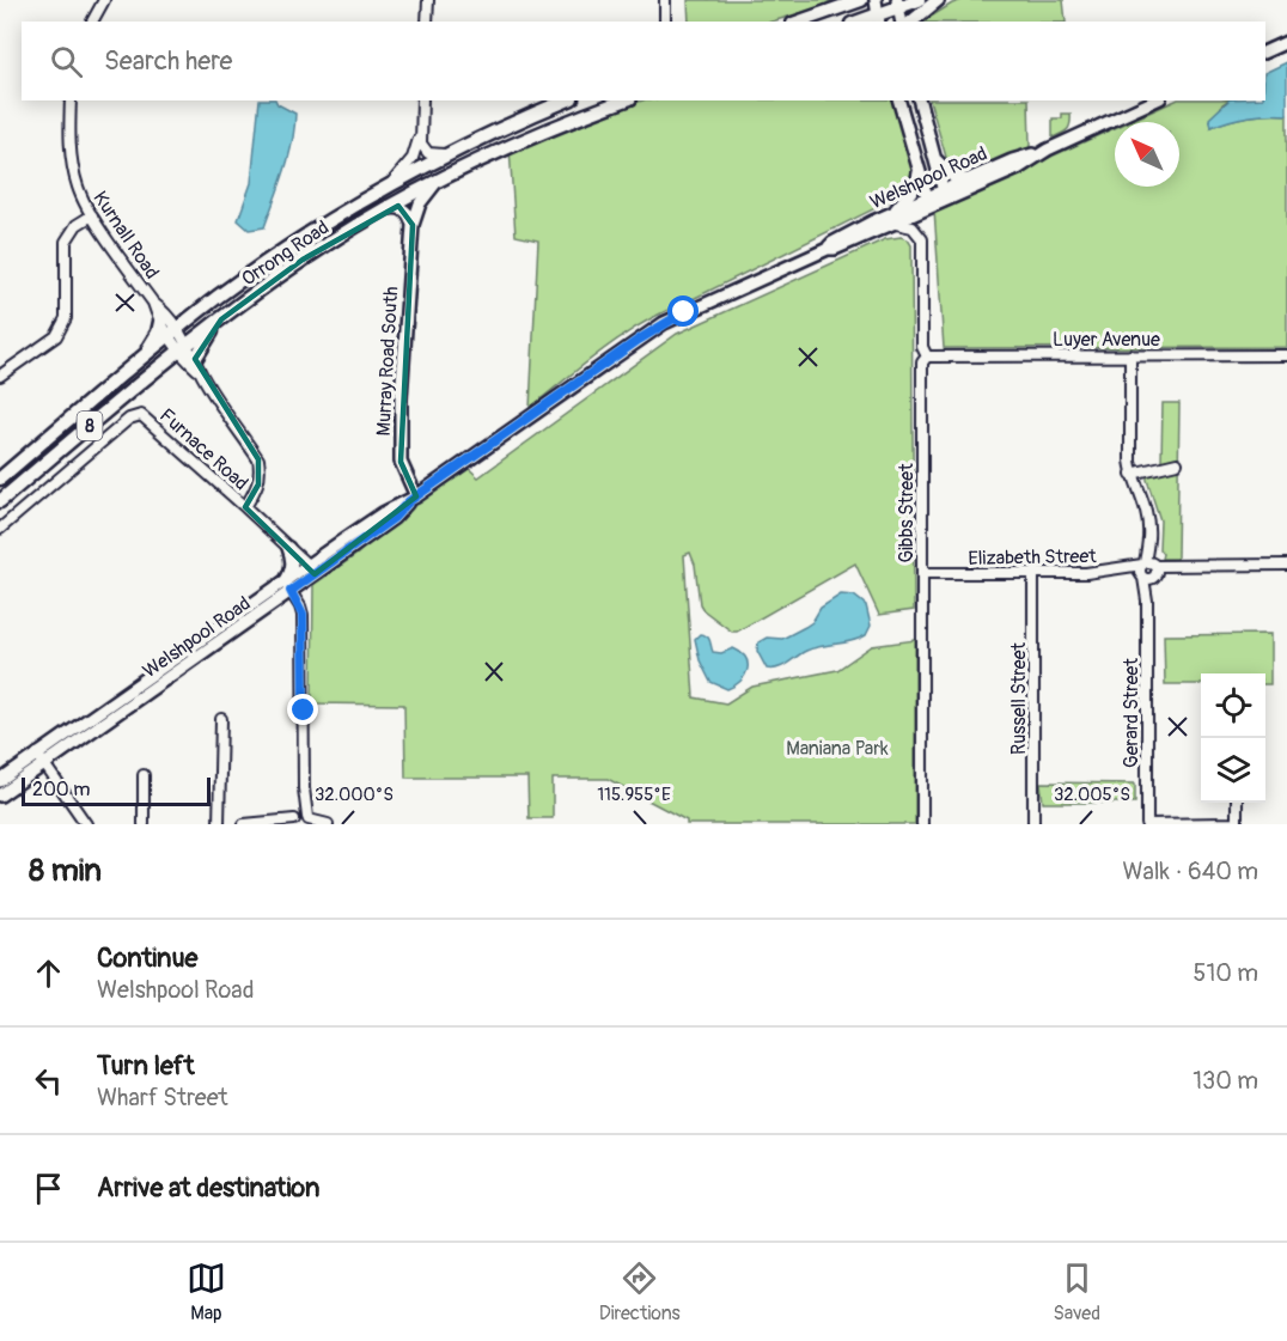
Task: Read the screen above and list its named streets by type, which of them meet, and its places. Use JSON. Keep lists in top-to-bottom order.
{
  "streets": {
    "highway": ["Orrong Road", "8"],
    "main road": ["Welshpool Road", "Murray Road South"],
    "street": [
      "Kurnall Road",
      "Luyer Avenue",
      "Furnace Road",
      "Gibbs Street",
      "Elizabeth Street",
      "Russell Street",
      "Gerard Street"
    ]
  },
  "crossings": [
    ["Welshpool Road", "Murray Road South"],
    ["Welshpool Road", "Furnace Road"],
    ["Welshpool Road", "Gibbs Street"],
    ["Kurnall Road", "Orrong Road"],
    ["Kurnall Road", "Furnace Road"],
    ["Orrong Road", "Murray Road South"],
    ["Luyer Avenue", "Gibbs Street"],
    ["Luyer Avenue", "Gerard Street"],
    ["Gibbs Street", "Elizabeth Street"],
    ["Elizabeth Street", "Russell Street"],
    ["Elizabeth Street", "Gerard Street"]
  ],
  "parks": ["Maniana Park"],
  "scale_bar": "200 m",
  "north": "top left",
  "page": {
    "search": "Search here",
    "scale": "200 m",
    "heading": ["8 min", "Walk · 640 m"],
    "list": [
      ["Continue", "Welshpool Road", "510 m"],
      ["Turn left", "Wharf Street", "130 m"],
      "Arrive at destination"
    ],
    "nav": ["Map", "Directions", "Saved"]
  },
  "coordinates": ["32.000°S", "115.955°E", "32.005°S"]
}
